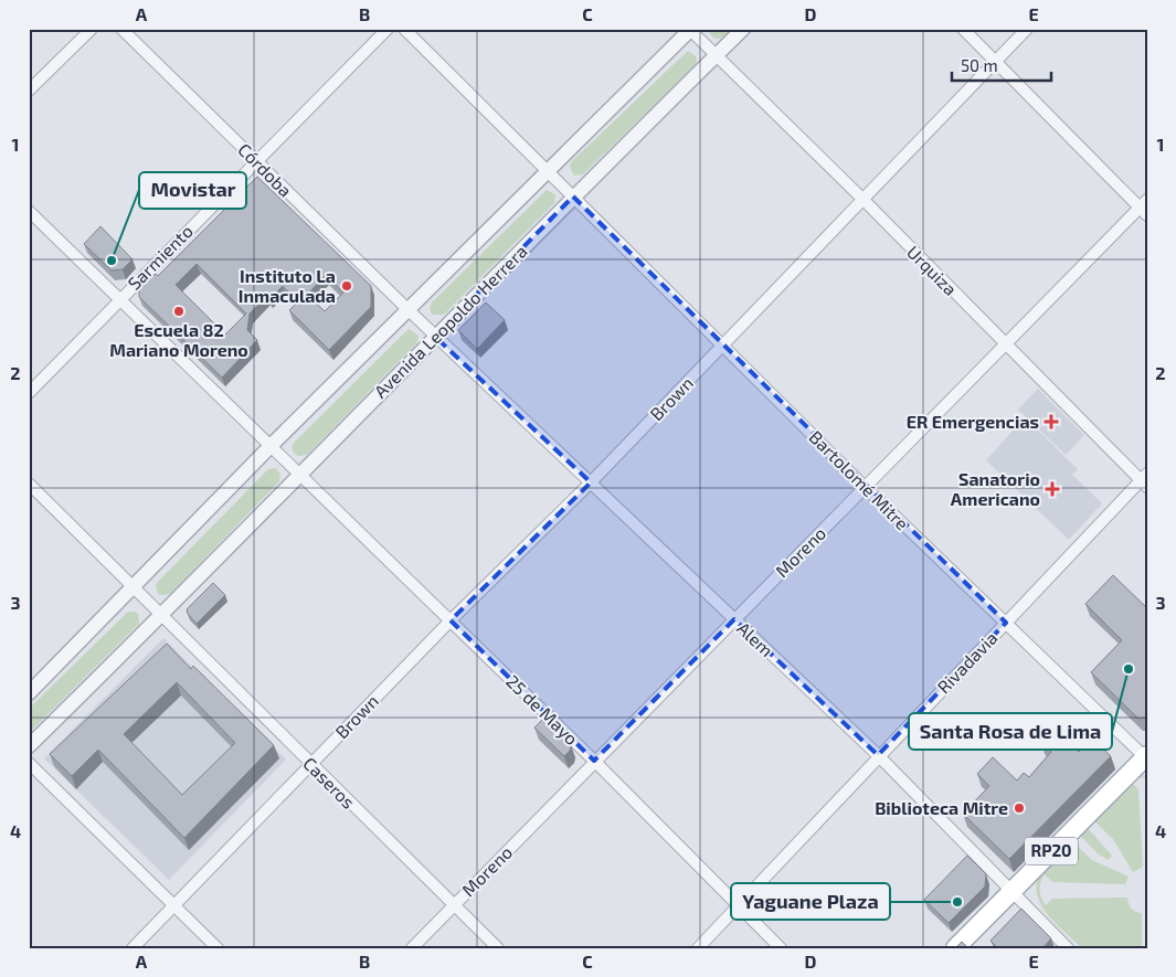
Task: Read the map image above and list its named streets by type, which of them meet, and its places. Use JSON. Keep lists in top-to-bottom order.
{
  "streets": {
    "main road": ["RP20"],
    "street": [
      "Córdoba",
      "Sarmiento",
      "Urquiza",
      "Avenida Leopoldo Herrera",
      "Brown",
      "Bartolomé Mitre",
      "Moreno",
      "Alem",
      "Rivadavia",
      "25 de Mayo",
      "Caseros"
    ]
  },
  "crossings": [
    ["Córdoba", "Sarmiento"],
    ["Córdoba", "Avenida Leopoldo Herrera"],
    ["Córdoba", "Alem"],
    ["Sarmiento", "25 de Mayo"],
    ["Urquiza", "Avenida Leopoldo Herrera"],
    ["Urquiza", "Brown"],
    ["Urquiza", "Moreno"],
    ["Urquiza", "Rivadavia"],
    ["Avenida Leopoldo Herrera", "Bartolomé Mitre"],
    ["Avenida Leopoldo Herrera", "Alem"],
    ["Avenida Leopoldo Herrera", "25 de Mayo"],
    ["Avenida Leopoldo Herrera", "Caseros"],
    ["Brown", "Bartolomé Mitre"],
    ["Brown", "Alem"],
    ["Brown", "25 de Mayo"],
    ["Brown", "Caseros"],
    ["Bartolomé Mitre", "Moreno"],
    ["Bartolomé Mitre", "Rivadavia"],
    ["Bartolomé Mitre", "RP20"],
    ["Moreno", "Alem"],
    ["Moreno", "25 de Mayo"],
    ["Moreno", "Caseros"],
    ["Alem", "Rivadavia"],
    ["Alem", "RP20"],
    ["Rivadavia", "25 de Mayo"]
  ],
  "places": {
    "other": [
      "Movistar",
      "Instituto La Inmaculada",
      "Escuela 82 Mariano Moreno",
      "Santa Rosa de Lima",
      "Biblioteca Mitre",
      "Yaguane Plaza"
    ],
    "health": ["ER Emergencias", "Sanatorio Americano"]
  },
  "scale_bar": "50 m",
  "grid": {
    "columns": [
      "A",
      "B",
      "C",
      "D",
      "E"
    ],
    "rows": [
      "1",
      "2",
      "3",
      "4"
    ]
  }
}
